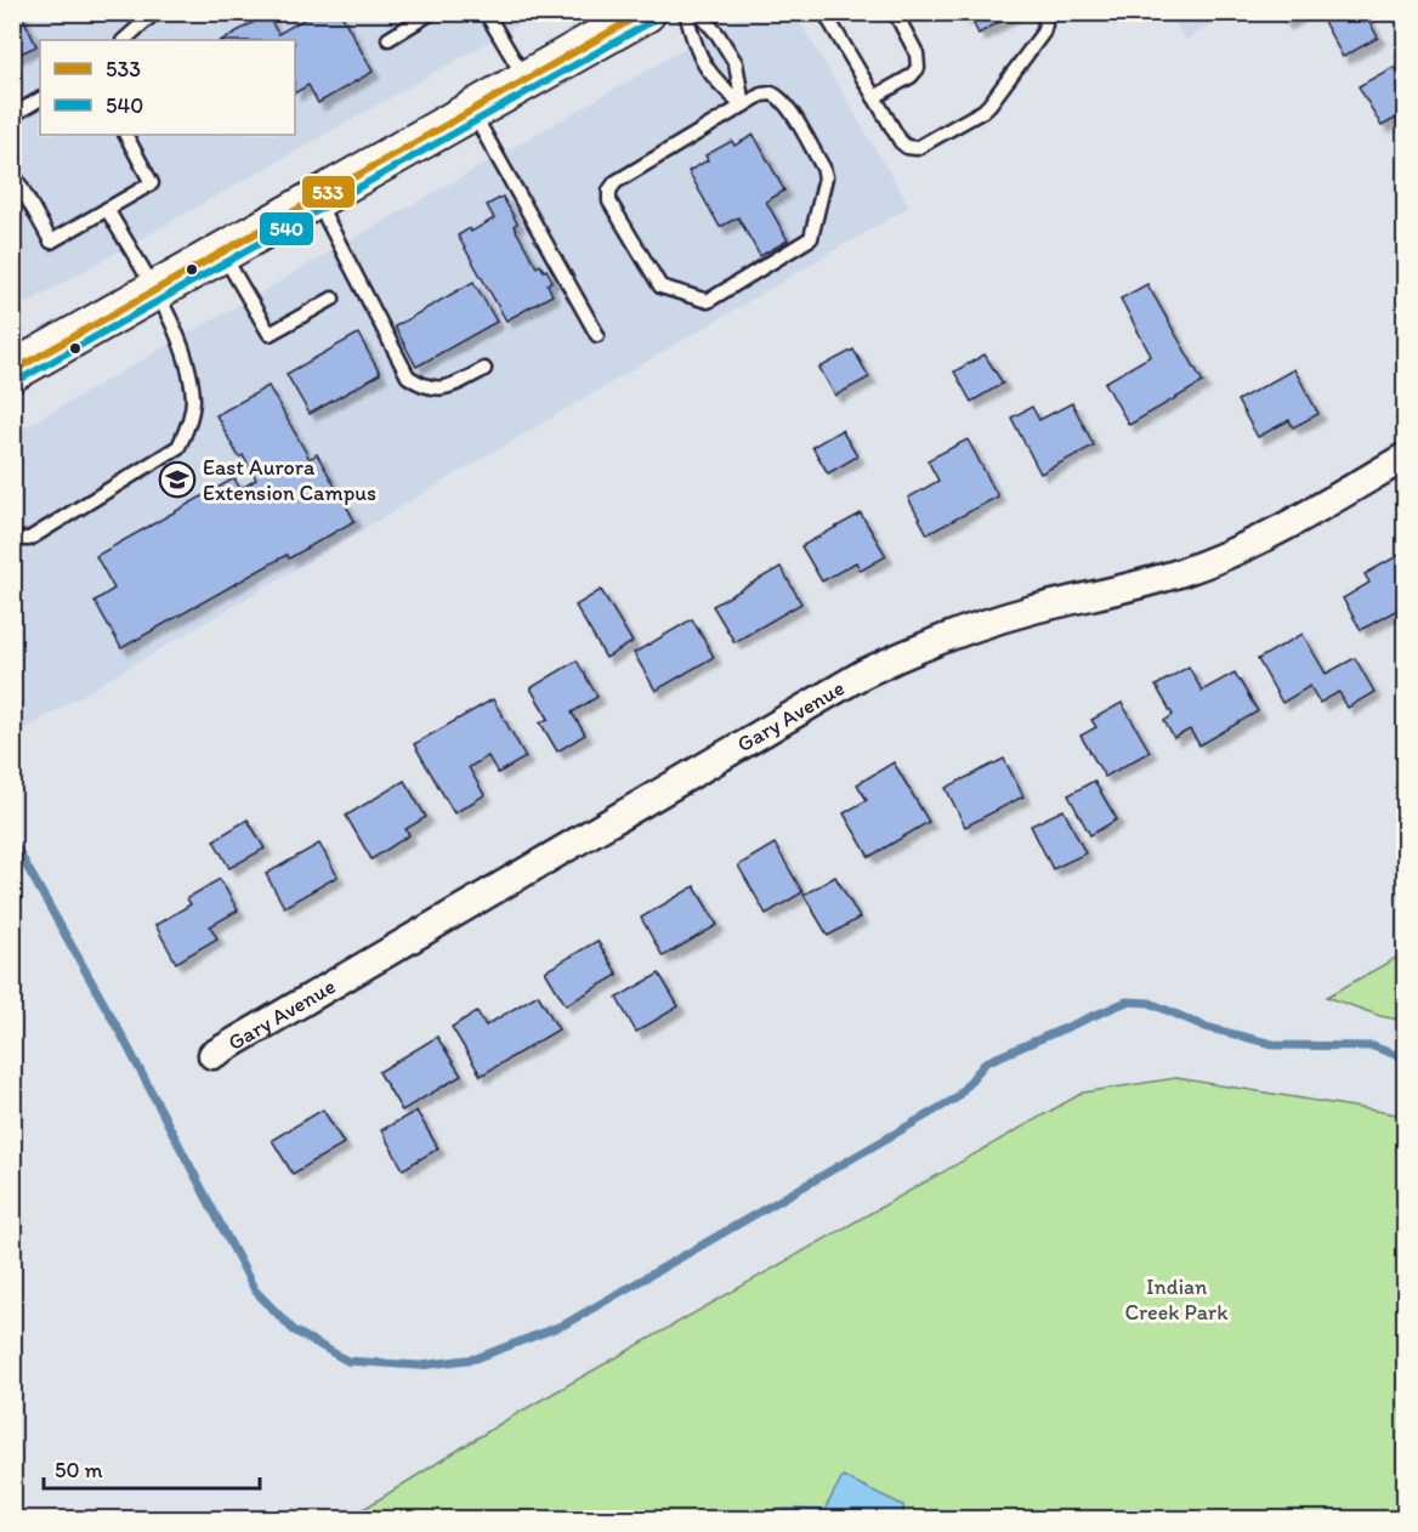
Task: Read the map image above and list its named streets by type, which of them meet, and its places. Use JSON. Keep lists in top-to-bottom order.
{
  "streets": {
    "street": ["Gary Avenue"]
  },
  "parks": ["Indian Creek Park"],
  "places": {
    "school or university": ["East Aurora Extension Campus"]
  },
  "lines": ["transit line 533", "transit line 540"],
  "legend": ["533", "540"],
  "scale_bar": "50 m"
}
